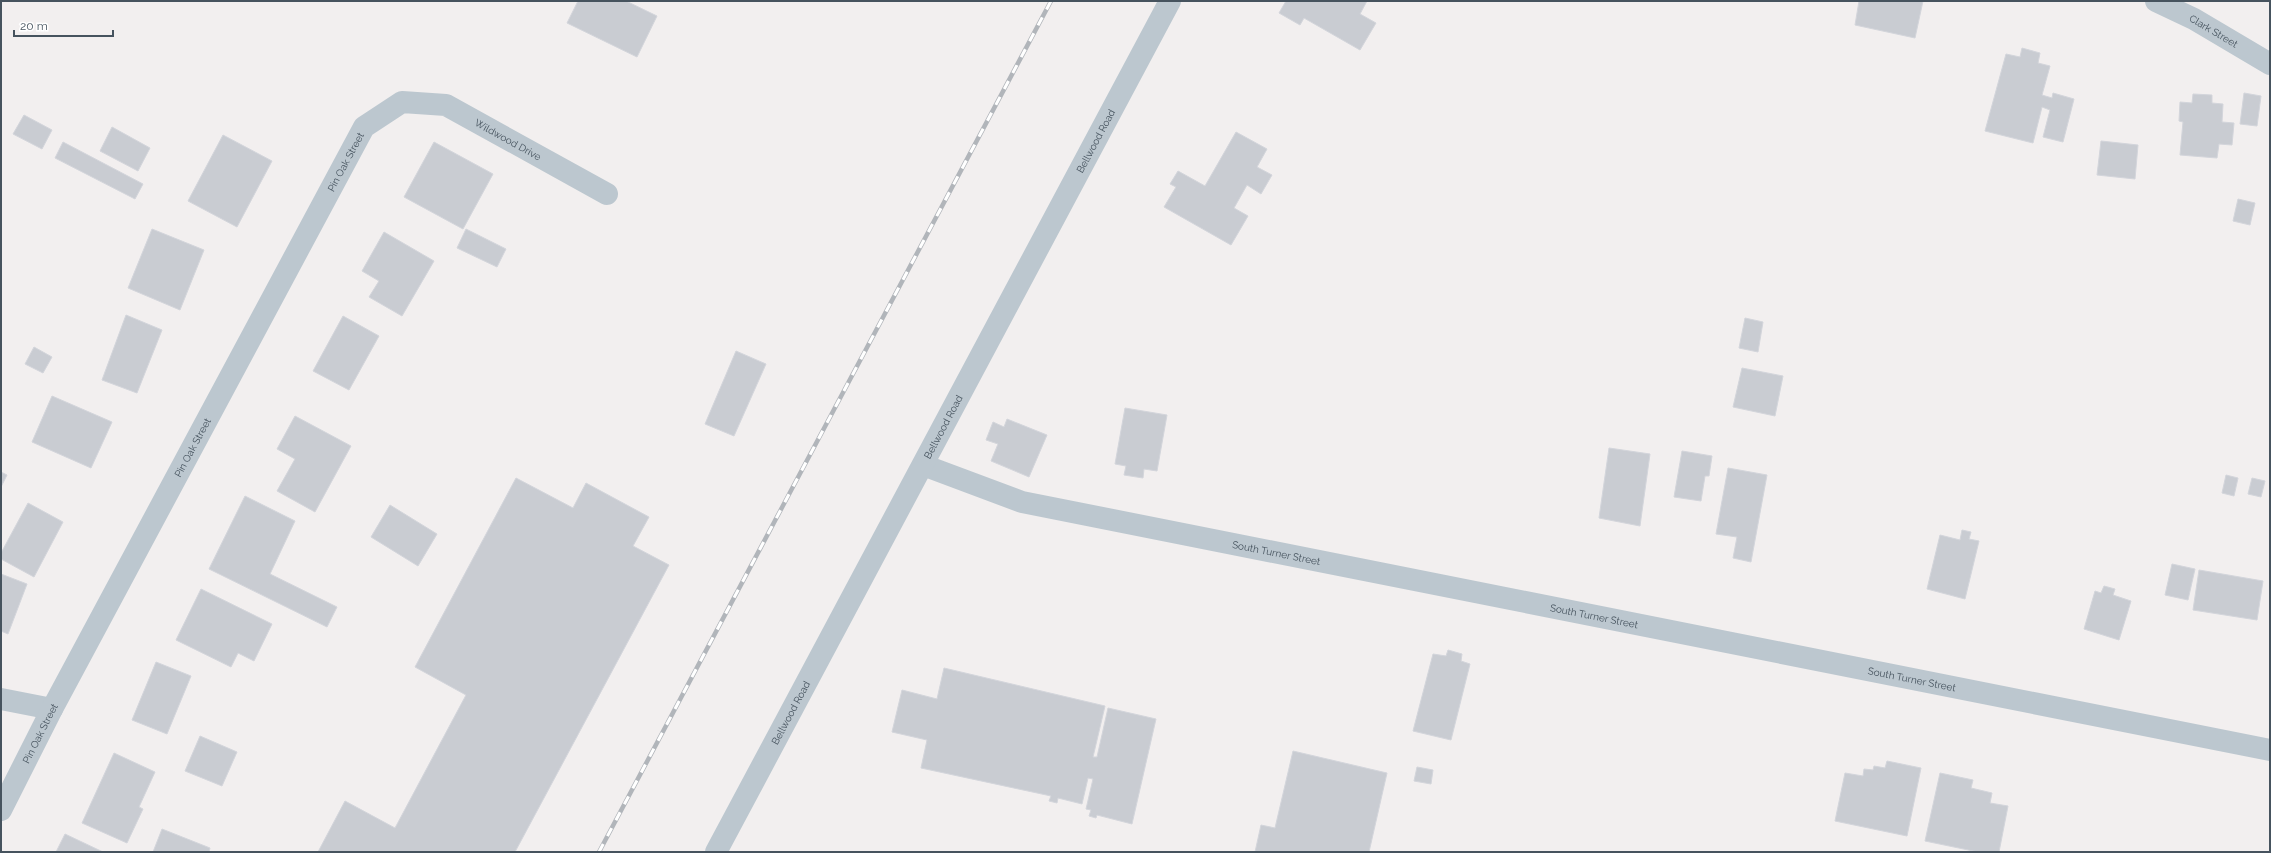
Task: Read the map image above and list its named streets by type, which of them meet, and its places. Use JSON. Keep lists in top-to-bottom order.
{
  "streets": {
    "street": [
      "Clark Street",
      "Wildwood Drive",
      "Bellwood Road",
      "Pin Oak Street",
      "South Turner Street"
    ]
  },
  "crossings": [
    ["Wildwood Drive", "Pin Oak Street"],
    ["Bellwood Road", "South Turner Street"]
  ],
  "scale_bar": "20 m"
}
